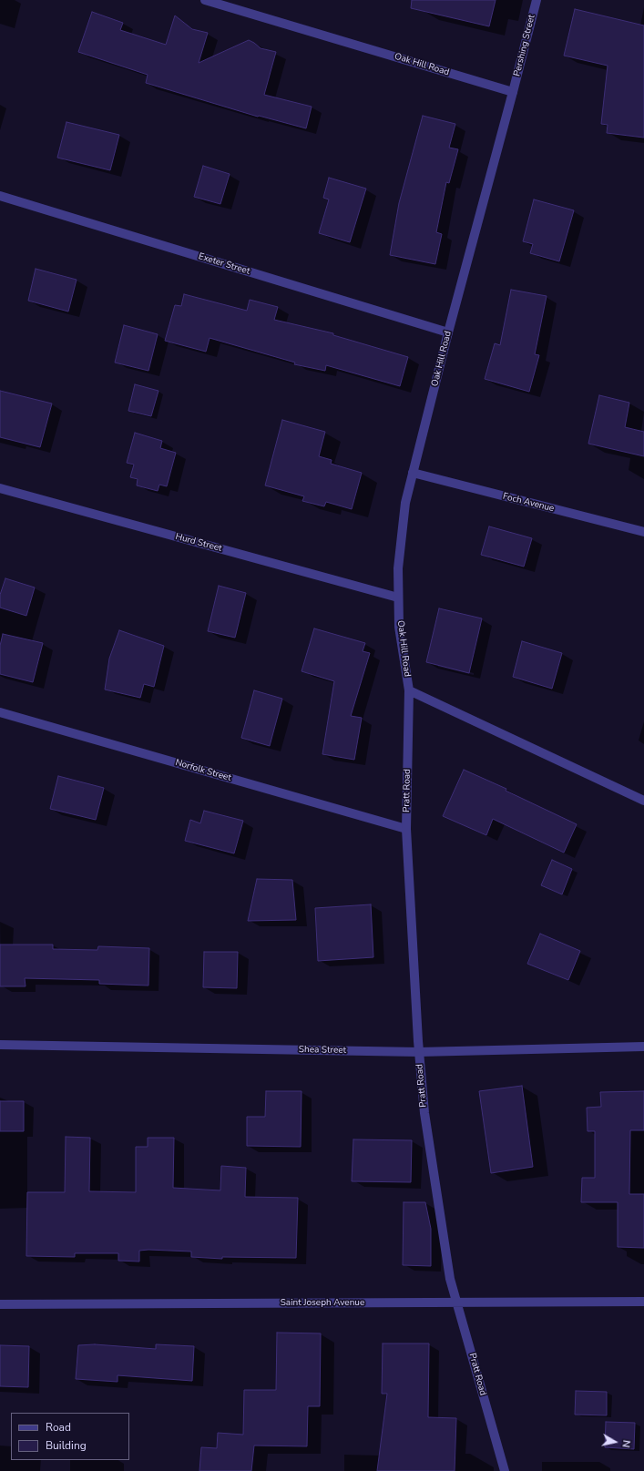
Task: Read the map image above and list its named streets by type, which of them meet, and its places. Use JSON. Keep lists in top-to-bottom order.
{
  "streets": {
    "street": [
      "Pershing Street",
      "Oak Hill Road",
      "Exeter Street",
      "Foch Avenue",
      "Hurd Street",
      "Norfolk Street",
      "Pratt Road",
      "Shea Street",
      "Saint Joseph Avenue"
    ]
  },
  "crossings": [
    ["Pershing Street", "Oak Hill Road"],
    ["Oak Hill Road", "Exeter Street"],
    ["Oak Hill Road", "Foch Avenue"],
    ["Oak Hill Road", "Hurd Street"],
    ["Oak Hill Road", "Pratt Road"],
    ["Norfolk Street", "Pratt Road"],
    ["Pratt Road", "Shea Street"],
    ["Pratt Road", "Saint Joseph Avenue"]
  ],
  "legend": ["Road", "Building"],
  "north": "right"
}
